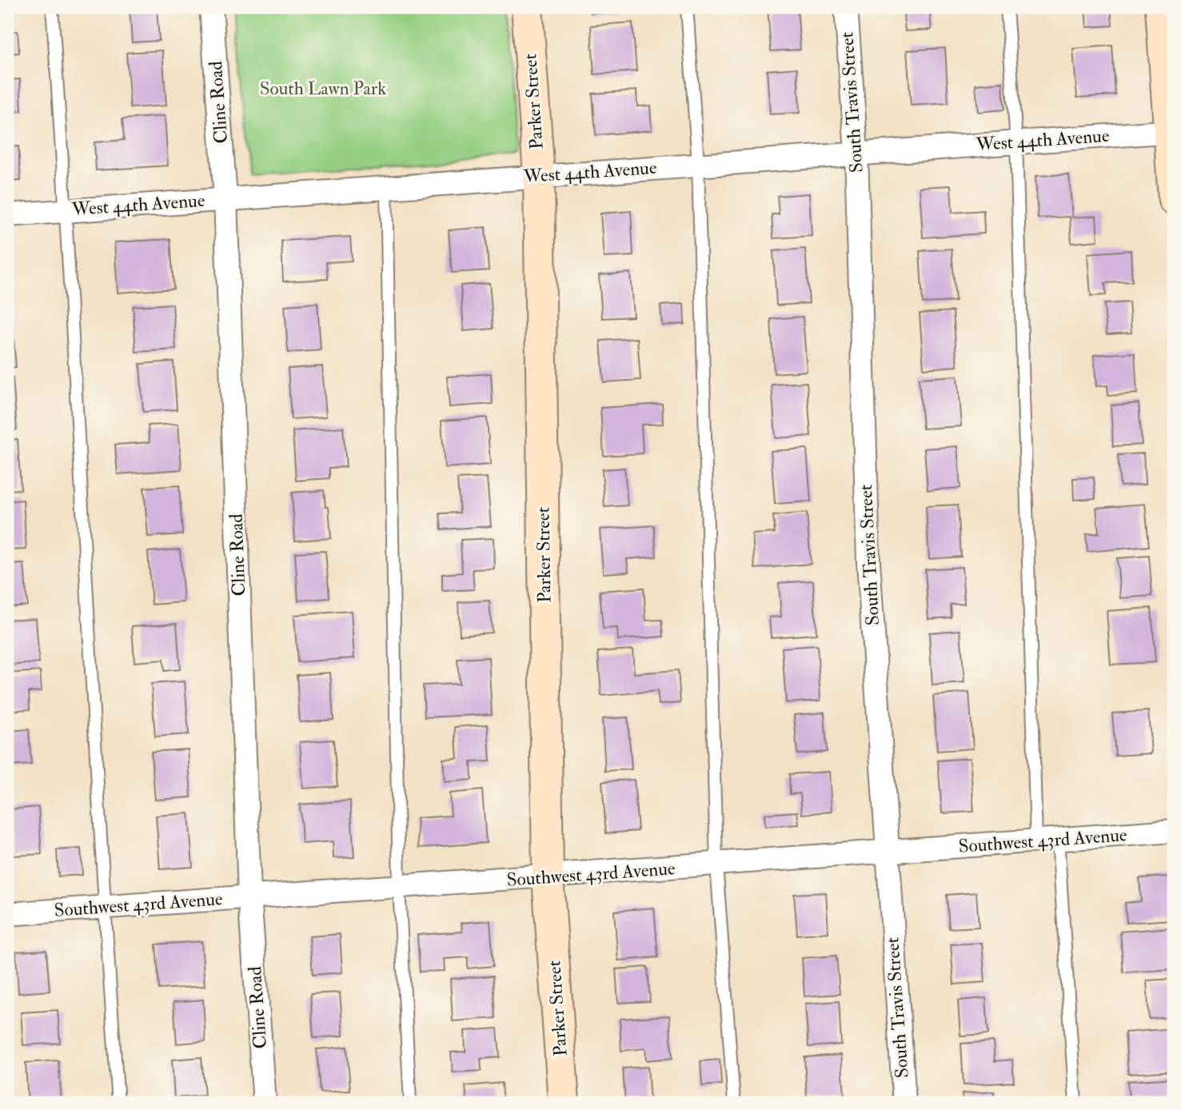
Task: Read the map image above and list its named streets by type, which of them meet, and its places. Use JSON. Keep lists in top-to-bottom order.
{
  "streets": {
    "main road": ["Parker Street"],
    "street": [
      "Cline Road",
      "South Travis Street",
      "West 44th Avenue",
      "Southwest 43rd Avenue"
    ]
  },
  "crossings": [
    ["Parker Street", "West 44th Avenue"],
    ["Parker Street", "Southwest 43rd Avenue"],
    ["Cline Road", "West 44th Avenue"],
    ["Cline Road", "Southwest 43rd Avenue"],
    ["South Travis Street", "West 44th Avenue"],
    ["South Travis Street", "Southwest 43rd Avenue"]
  ],
  "parks": ["South Lawn Park"]
}
